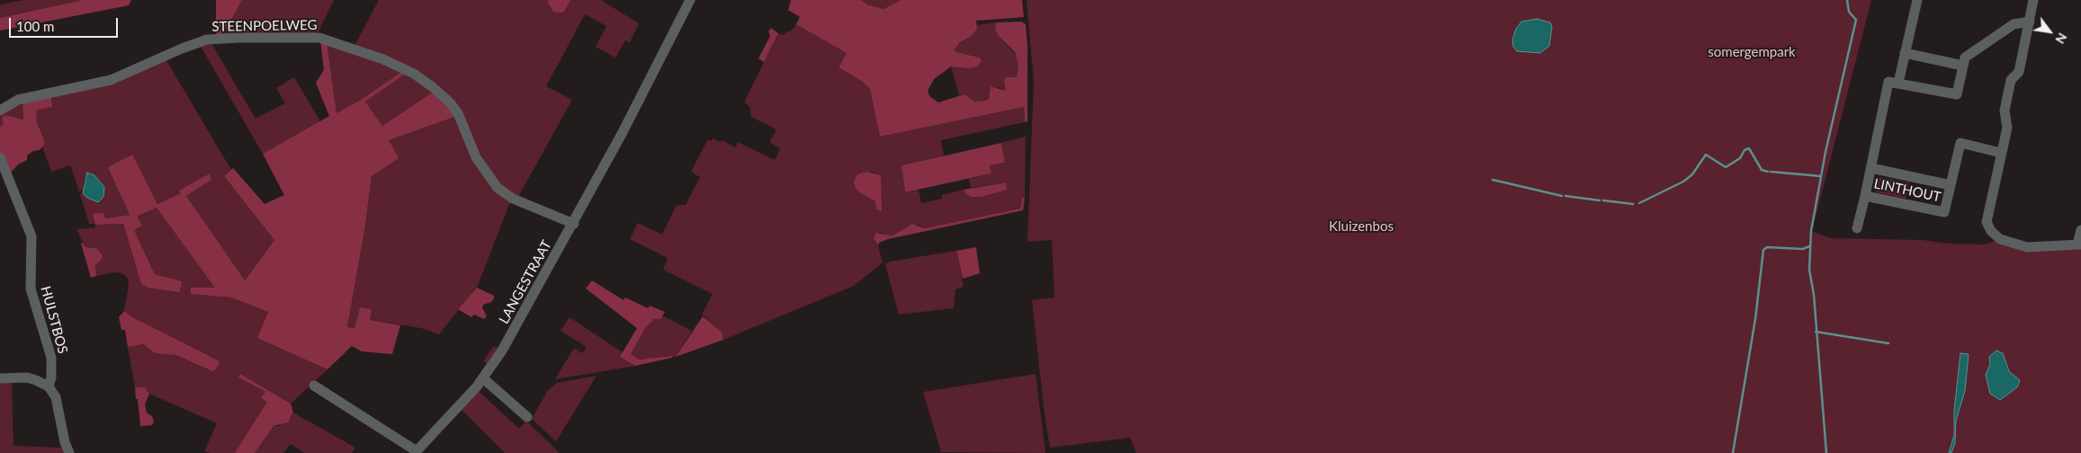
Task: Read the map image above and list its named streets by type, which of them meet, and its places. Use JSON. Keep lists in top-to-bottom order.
{
  "streets": {
    "street": [
      "STEENPOELWEG",
      "LINTHOUT",
      "LANGESTRAAT",
      "HULSTBOS"
    ]
  },
  "crossings": [
    ["STEENPOELWEG", "LANGESTRAAT"]
  ],
  "parks": ["somergempark", "Kluizenbos"],
  "scale_bar": "100 m",
  "north": "bottom right"
}
